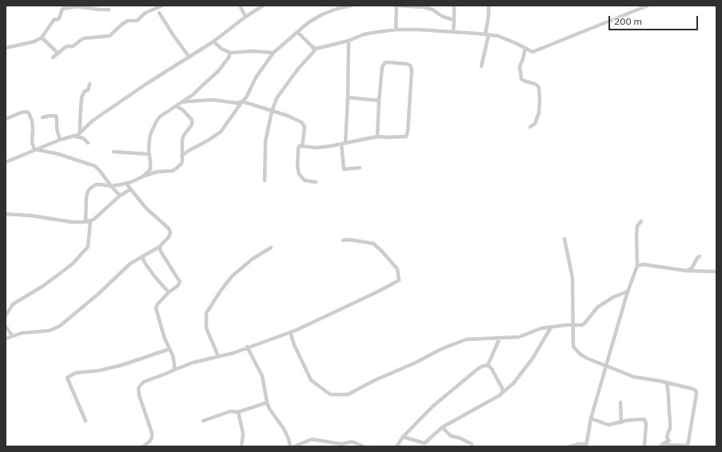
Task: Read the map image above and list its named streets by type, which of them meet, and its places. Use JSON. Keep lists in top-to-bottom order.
{
  "scale_bar": "200 m"
}
